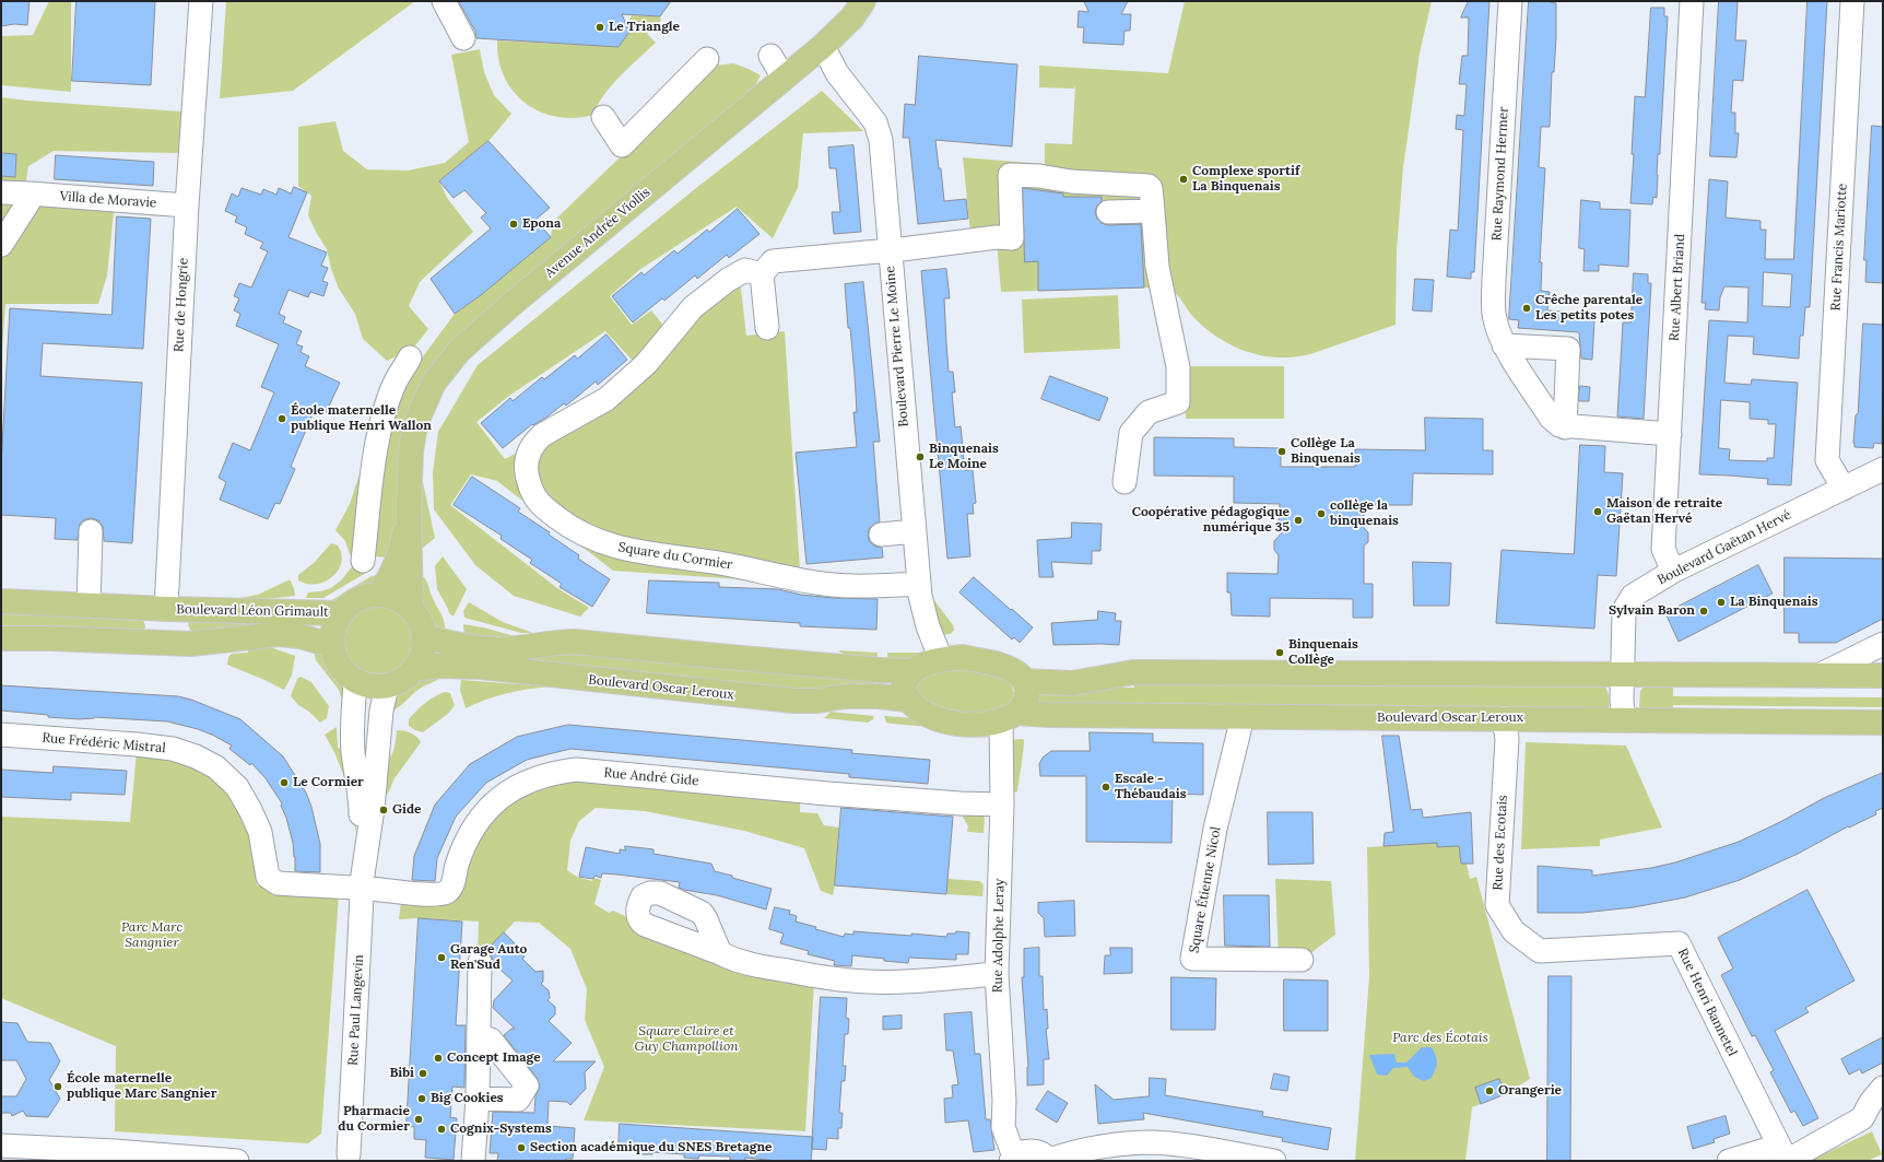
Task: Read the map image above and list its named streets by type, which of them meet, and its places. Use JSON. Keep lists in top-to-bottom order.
{
  "streets": {
    "main road": ["Avenue Andrée Viollis", "Boulevard Léon Grimault", "Boulevard Oscar Leroux"],
    "street": [
      "Rue Raymond Hermer",
      "Villa de Moravie",
      "Rue Francis Mariotte",
      "Rue Albert Briand",
      "Rue de Hongrie",
      "Boulevard Pierre Le Moine",
      "Boulevard Gaëtan Hervé",
      "Square du Cormier",
      "Rue Frédéric Mistral",
      "Rue André Gide",
      "Rue des Ecotais",
      "Square Étienne Nicol",
      "Rue Adolphe Leray",
      "Rue Henri Bannetel",
      "Rue Paul Langevin"
    ]
  },
  "crossings": [
    ["Villa de Moravie", "Rue de Hongrie"],
    ["Avenue Andrée Viollis", "Boulevard Pierre Le Moine"],
    ["Avenue Andrée Viollis", "Boulevard Léon Grimault"],
    ["Avenue Andrée Viollis", "Boulevard Oscar Leroux"],
    ["Avenue Andrée Viollis", "Rue Paul Langevin"],
    ["Rue Francis Mariotte", "Boulevard Gaëtan Hervé"],
    ["Rue Albert Briand", "Boulevard Gaëtan Hervé"],
    ["Rue de Hongrie", "Boulevard Léon Grimault"],
    ["Boulevard Pierre Le Moine", "Square du Cormier"],
    ["Boulevard Gaëtan Hervé", "Boulevard Oscar Leroux"],
    ["Boulevard Léon Grimault", "Boulevard Oscar Leroux"],
    ["Boulevard Léon Grimault", "Rue Paul Langevin"],
    ["Boulevard Oscar Leroux", "Rue des Ecotais"],
    ["Boulevard Oscar Leroux", "Square Étienne Nicol"],
    ["Boulevard Oscar Leroux", "Rue Adolphe Leray"],
    ["Boulevard Oscar Leroux", "Rue Paul Langevin"],
    ["Rue Frédéric Mistral", "Rue André Gide"],
    ["Rue Frédéric Mistral", "Rue Paul Langevin"],
    ["Rue André Gide", "Rue Adolphe Leray"],
    ["Rue André Gide", "Rue Paul Langevin"],
    ["Rue des Ecotais", "Rue Henri Bannetel"]
  ],
  "parks": ["Parc Marc Sangnier", "Square Claire et Guy Champollion", "Parc des Écotais"],
  "places": [
    "Le Triangle",
    "Complexe sportif La Binquenais",
    "Epona",
    "Crêche parentale Les petits potes",
    "École maternelle publique Henri Wallon",
    "Collège La Binquenais",
    "Binquenais Le Moine",
    "Maison de retraite Gaëtan Hervé",
    "collège la binquenais",
    "Coopérative pédagogique numérique 35",
    "La Binquenais",
    "Sylvain Baron",
    "Binquenais Collège",
    "Le Cormier",
    "Escale - Thébaudais",
    "Gide",
    "Garage Auto Ren'Sud",
    "Concept Image",
    "Bibi",
    "École maternelle publique Marc Sangnier",
    "Orangerie",
    "Big Cookies",
    "Pharmacie du Cormier",
    "Cognix-Systems",
    "Section académique du SNES Bretagne"
  ]
}
